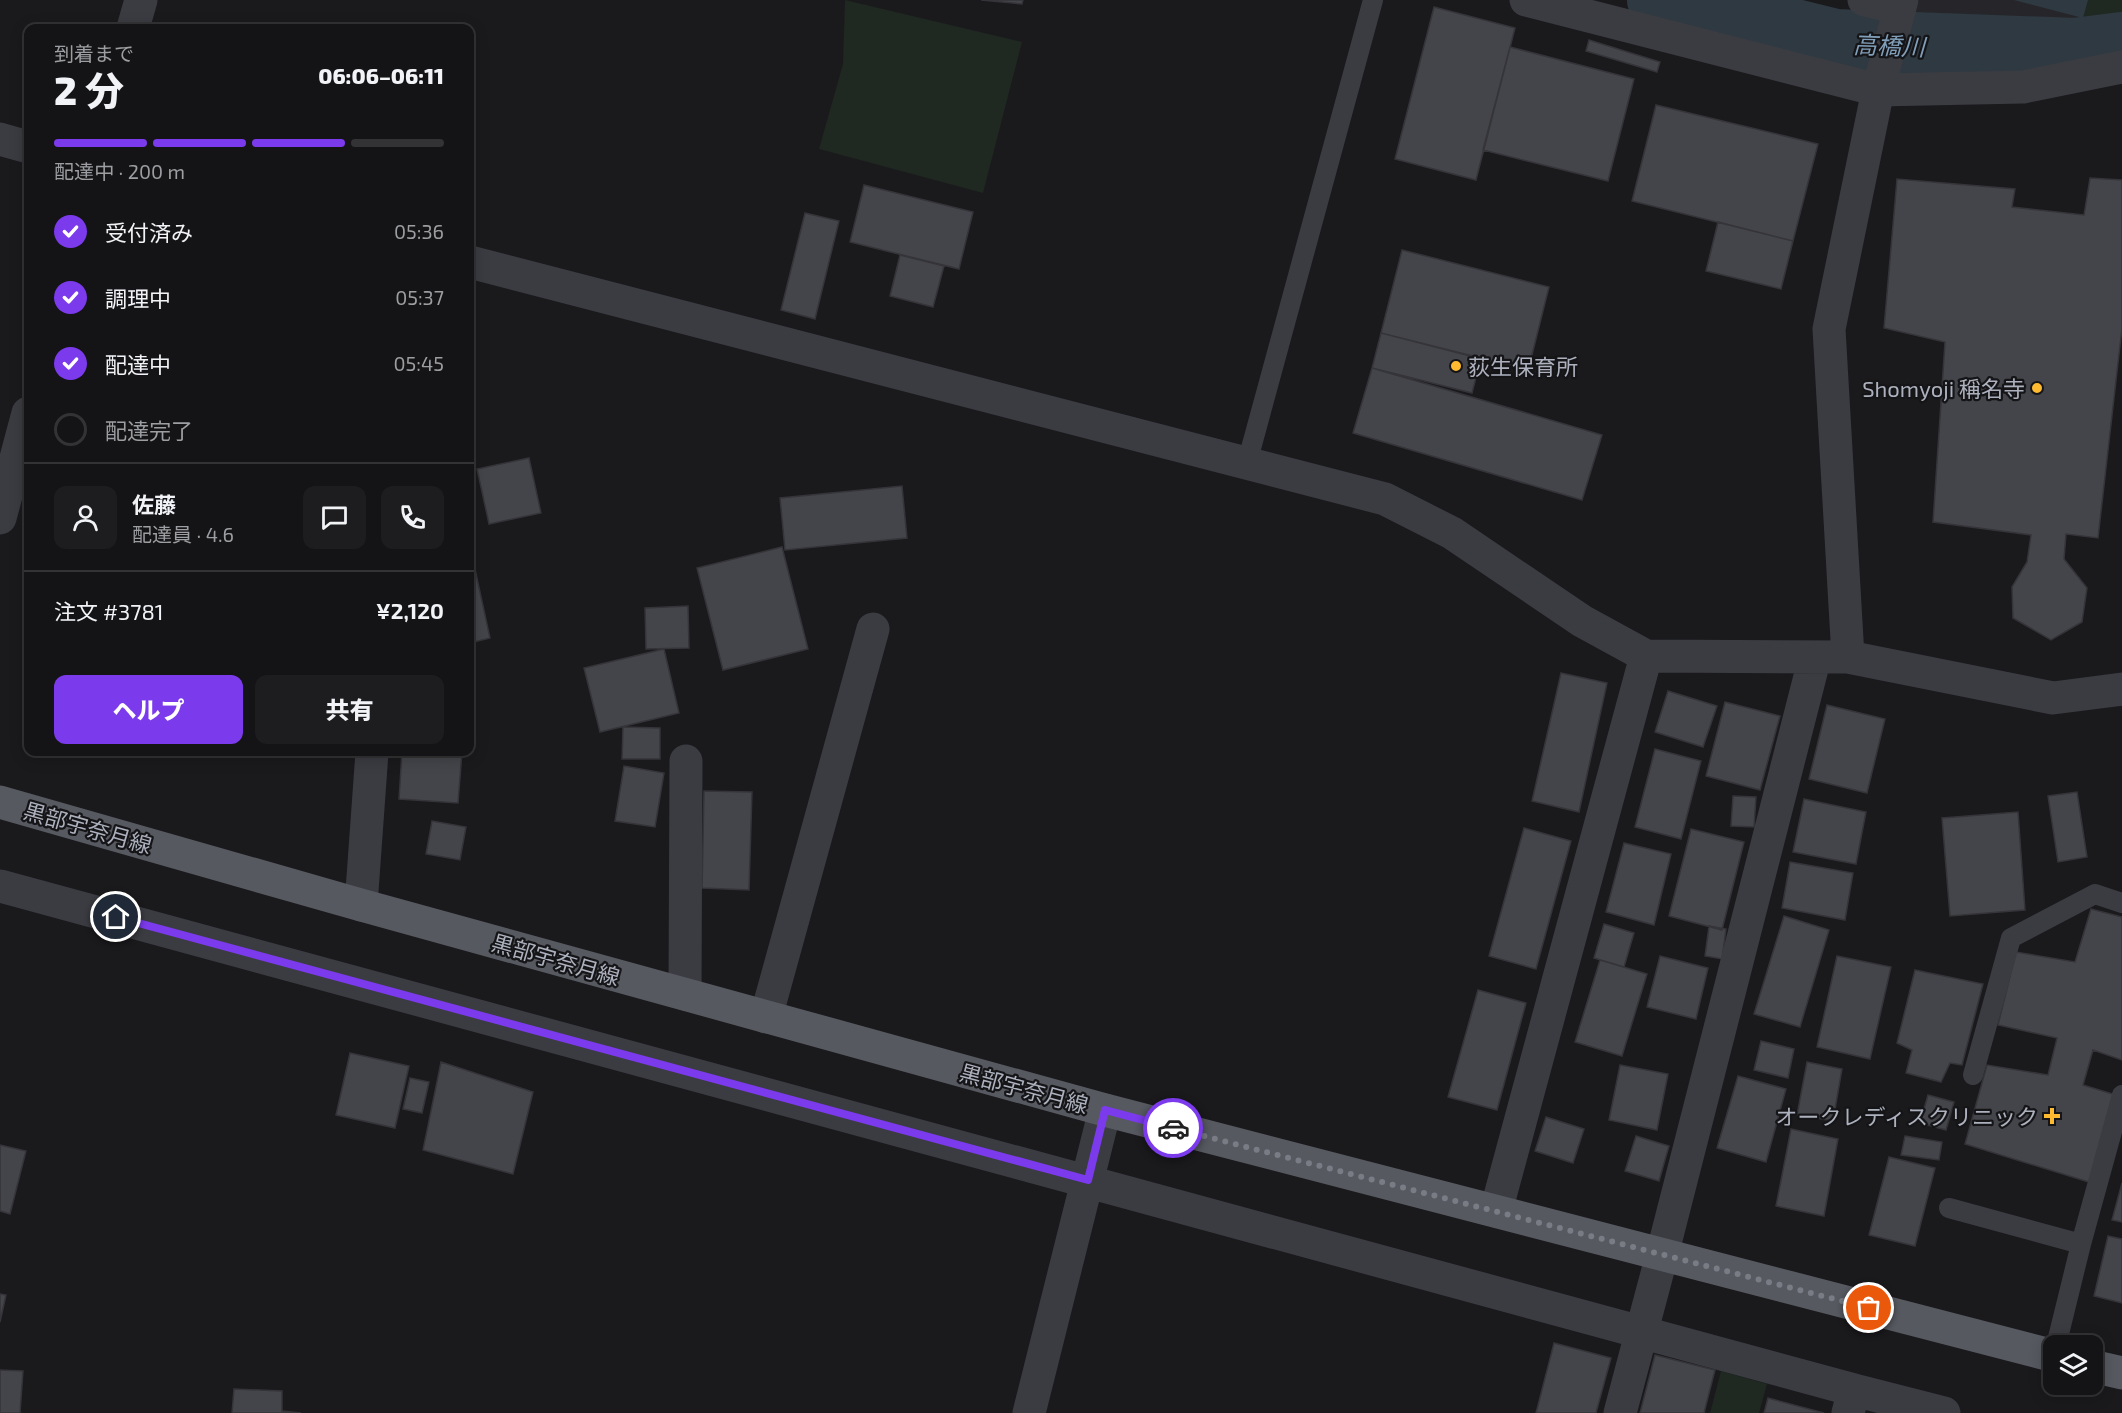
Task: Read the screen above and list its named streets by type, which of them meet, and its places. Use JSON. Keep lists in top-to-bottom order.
{
  "streets": {
    "main road": ["黒部宇奈月線"]
  },
  "water": ["高橋川"],
  "places": {
    "other": ["荻生保育所", "Shomyoji 稱名寺"],
    "health": ["オークレディスクリニック"]
  },
  "page": {
    "heading": ["2 分", "到着まで", "06:06–06:11"],
    "panel": [
      "佐藤",
      "配達員 · 4.6",
      "注文 #3781",
      "¥2,120"
    ],
    "bar": "配達中 · 200 m",
    "list": [
      ["受付済み", "05:36"],
      ["調理中", "05:37"],
      ["配達中", "05:45"],
      "配達完了"
    ],
    "buttons": ["ヘルプ", "共有"]
  }
}
